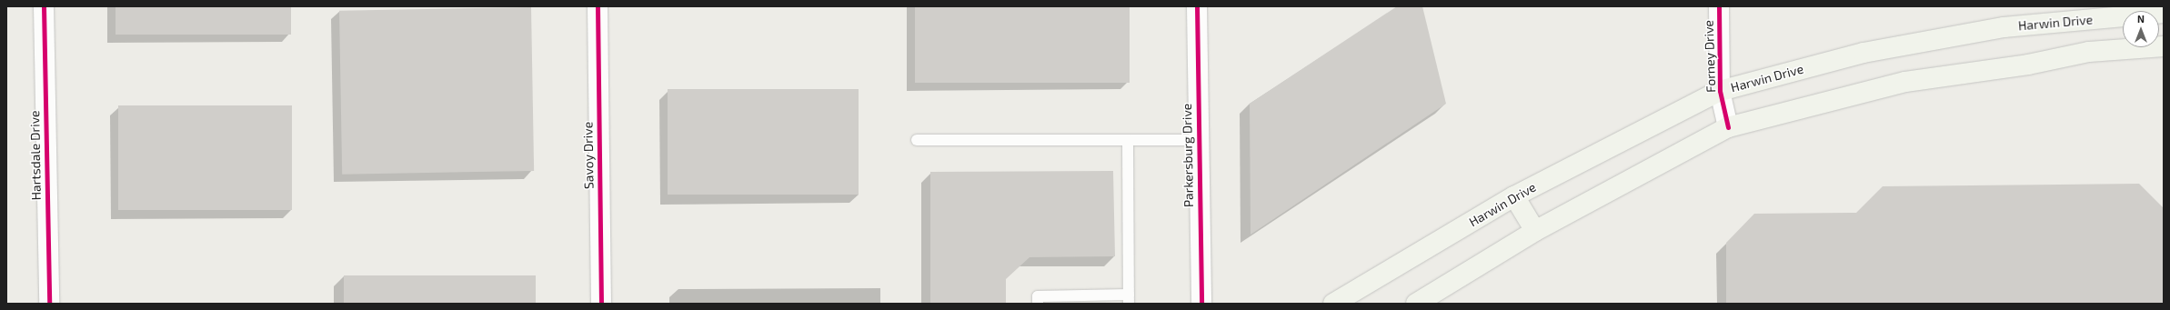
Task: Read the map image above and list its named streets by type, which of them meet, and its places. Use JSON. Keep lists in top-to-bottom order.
{
  "streets": {
    "main road": ["Harwin Drive"],
    "street": [
      "Forney Drive",
      "Hartsdale Drive",
      "Savoy Drive",
      "Parkersburg Drive"
    ]
  },
  "crossings": [
    ["Harwin Drive", "Forney Drive"]
  ],
  "north": "top"
}
